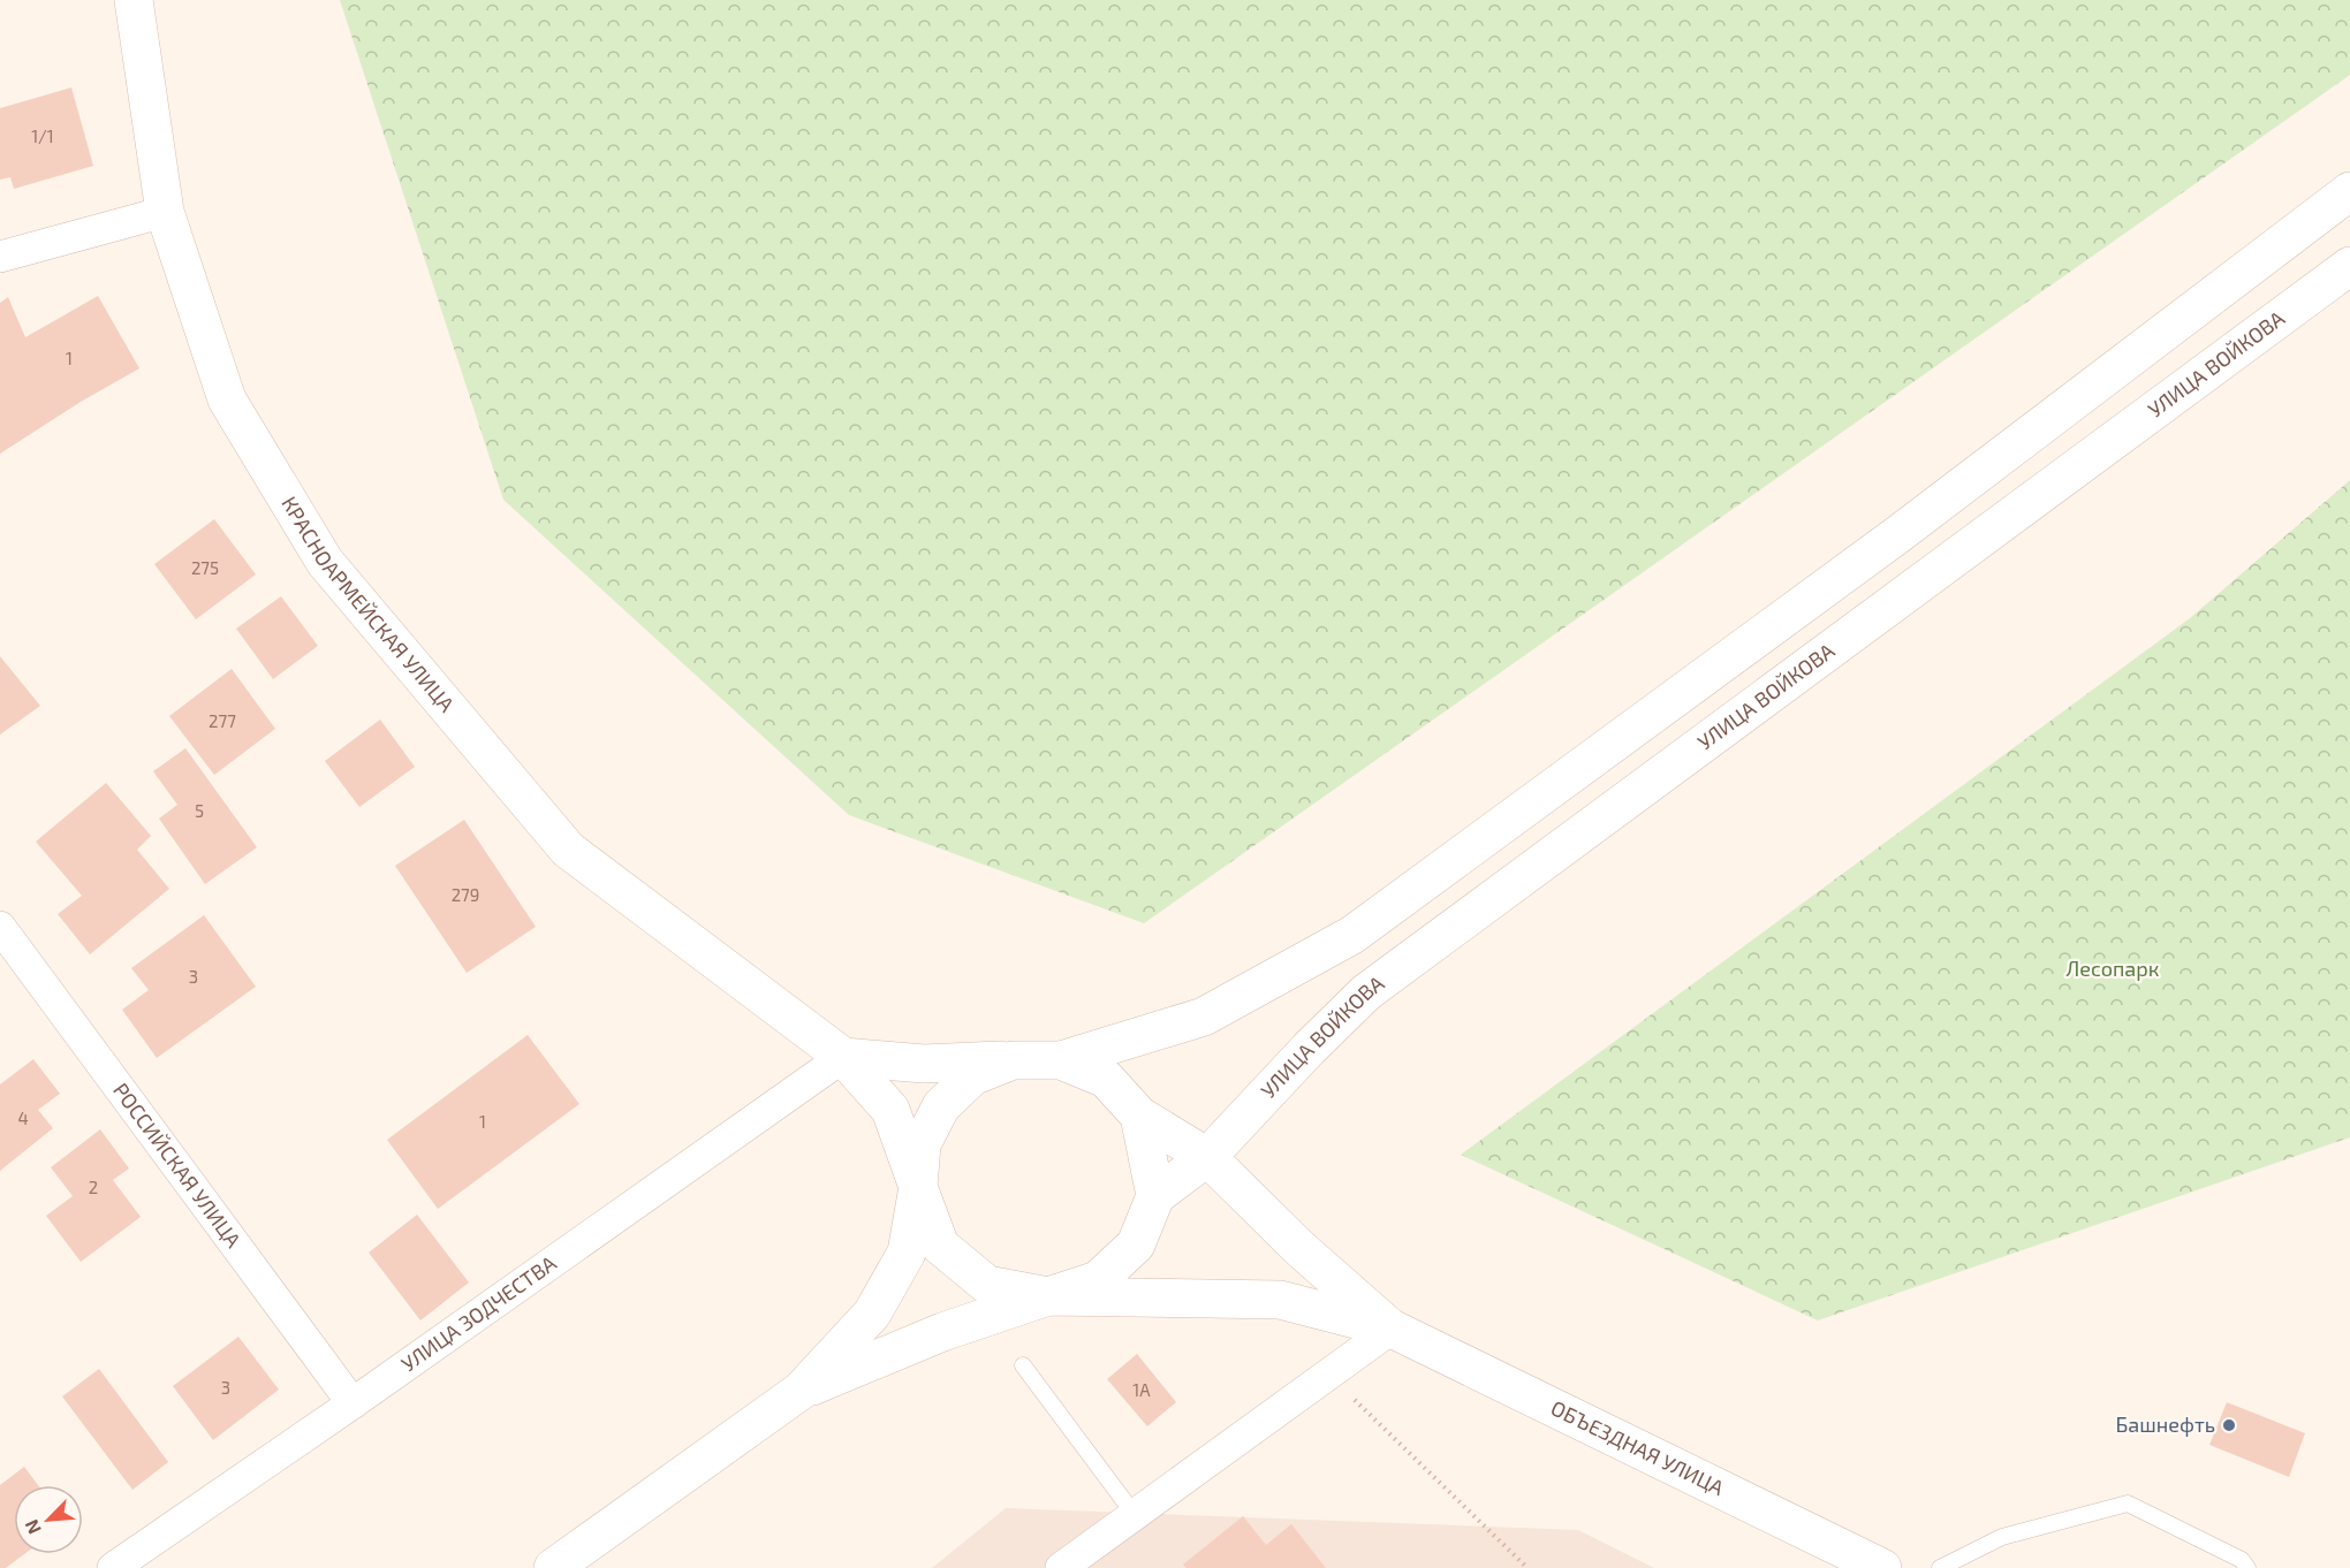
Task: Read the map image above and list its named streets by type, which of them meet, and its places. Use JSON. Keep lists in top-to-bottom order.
{
  "streets": {
    "main road": ["УЛИЦА ВОЙКОВА", "КРАСНОАРМЕЙСКАЯ УЛИЦА", "ОБЪЕЗДНАЯ УЛИЦА"],
    "street": ["РОССИЙСКАЯ УЛИЦА", "УЛИЦА ЗОДЧЕСТВА"]
  },
  "crossings": [
    ["УЛИЦА ВОЙКОВА", "КРАСНОАРМЕЙСКАЯ УЛИЦА"],
    ["КРАСНОАРМЕЙСКАЯ УЛИЦА", "УЛИЦА ЗОДЧЕСТВА"],
    ["РОССИЙСКАЯ УЛИЦА", "УЛИЦА ЗОДЧЕСТВА"]
  ],
  "parks": ["Лесопарк"],
  "places": ["Башнефть"],
  "house_numbers": [
    "1/1",
    "1",
    "275",
    "277",
    "5",
    "279",
    "3",
    "4",
    "1",
    "2",
    "3",
    "1А"
  ],
  "north": "bottom left"
}
